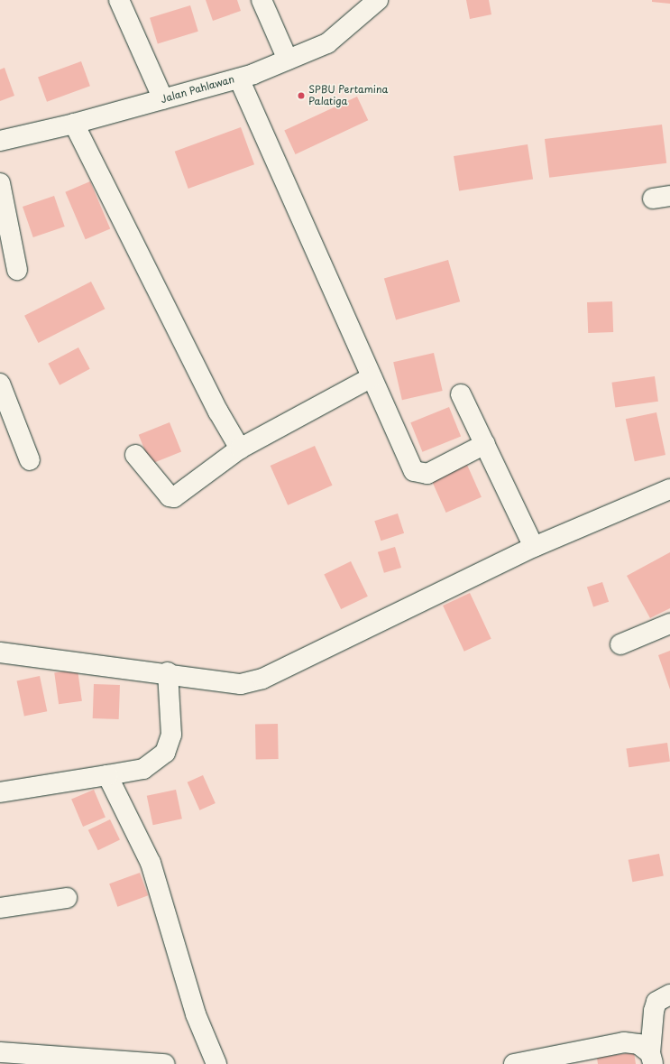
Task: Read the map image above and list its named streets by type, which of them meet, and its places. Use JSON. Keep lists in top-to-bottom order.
{
  "streets": {
    "main road": ["Jalan Pahlawan"]
  },
  "places": ["SPBU Pertamina Palatiga"]
}
